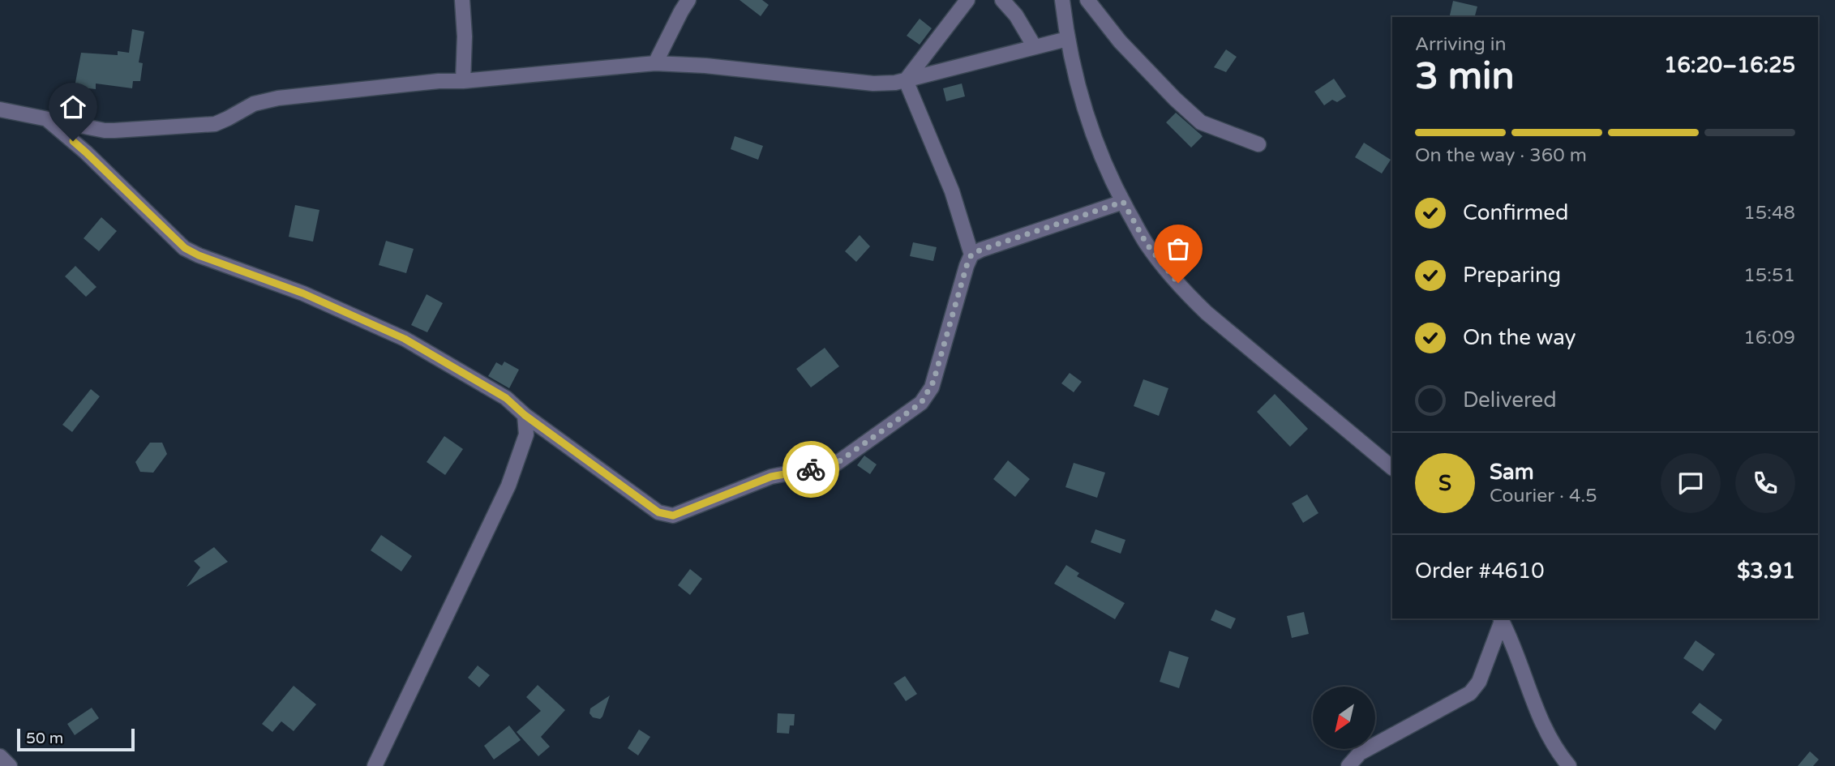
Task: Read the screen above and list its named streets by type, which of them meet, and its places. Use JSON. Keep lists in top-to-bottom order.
{
  "scale_bar": "50 m",
  "north": "bottom left",
  "page": {
    "heading": ["3 min", "Arriving in", "16:20–16:25"],
    "panel": [
      "Sam",
      "Courier · 4.5",
      "Order #4610",
      "$3.91"
    ],
    "bar": "On the way · 360 m",
    "list": [
      ["Confirmed", "15:48"],
      ["Preparing", "15:51"],
      ["On the way", "16:09"],
      "Delivered"
    ],
    "round": "S",
    "scale": "50 m"
  }
}
